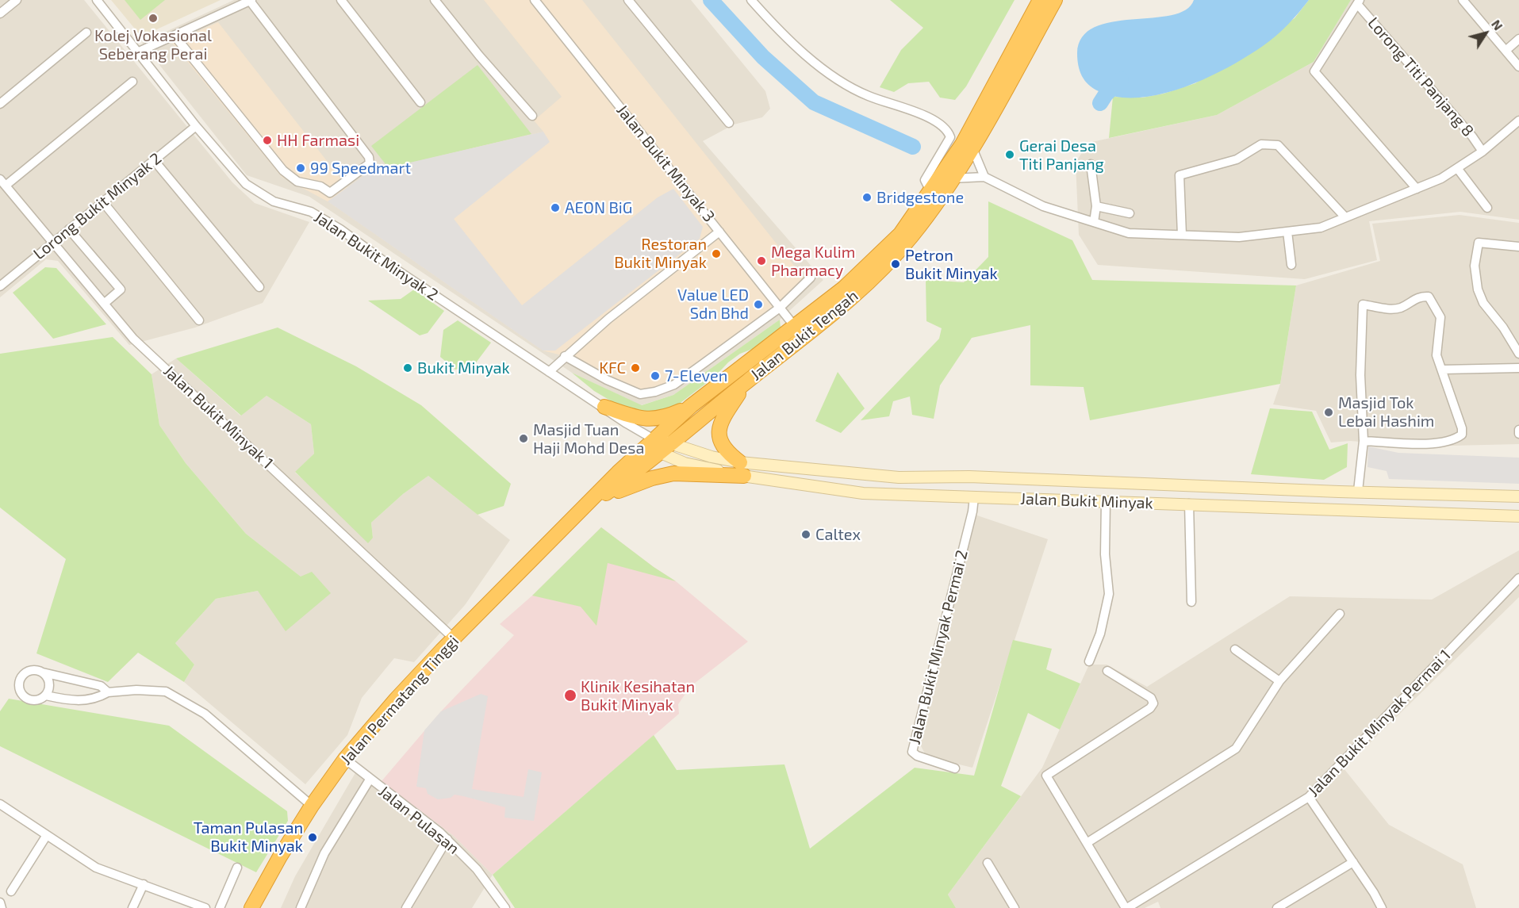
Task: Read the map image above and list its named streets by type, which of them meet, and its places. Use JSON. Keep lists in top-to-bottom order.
{
  "streets": {
    "highway": ["Jalan Bukit Tengah", "Jalan Permatang Tinggi"],
    "main road": ["Jalan Bukit Minyak"],
    "street": [
      "Lorong Titi Panjang 8",
      "Jalan Bukit Minyak 3",
      "Lorong Bukit Minyak 2",
      "Jalan Bukit Minyak 2",
      "Jalan Bukit Minyak 1",
      "Jalan Bukit Minyak Permai 2",
      "Jalan Bukit Minyak Permai 1",
      "Jalan Pulasan"
    ]
  },
  "crossings": [
    ["Jalan Bukit Minyak 3", "Jalan Bukit Tengah"],
    ["Lorong Bukit Minyak 2", "Jalan Bukit Minyak 2"],
    ["Lorong Bukit Minyak 2", "Jalan Bukit Minyak 1"],
    ["Jalan Bukit Minyak 2", "Jalan Bukit Tengah"],
    ["Jalan Bukit Minyak 2", "Jalan Bukit Minyak"],
    ["Jalan Bukit Tengah", "Jalan Bukit Minyak"],
    ["Jalan Bukit Tengah", "Jalan Permatang Tinggi"],
    ["Jalan Bukit Minyak 1", "Jalan Permatang Tinggi"],
    ["Jalan Bukit Minyak", "Jalan Bukit Minyak Permai 2"],
    ["Jalan Permatang Tinggi", "Jalan Pulasan"]
  ],
  "places": [
    "Kolej Vokasional Seberang Perai",
    "HH Farmasi",
    "Gerai Desa Titi Panjang",
    "99 Speedmart",
    "Bridgestone",
    "AEON BiG",
    "Restoran Bukit Minyak",
    "Mega Kulim Pharmacy",
    "Petron Bukit Minyak",
    "Value LED Sdn Bhd",
    "Bukit Minyak",
    "KFC",
    "7-Eleven",
    "Masjid Tok Lebai Hashim",
    "Masjid Tuan Haji Mohd Desa",
    "Caltex",
    "Klinik Kesihatan Bukit Minyak",
    "Taman Pulasan Bukit Minyak"
  ],
  "north": "top right"
}
